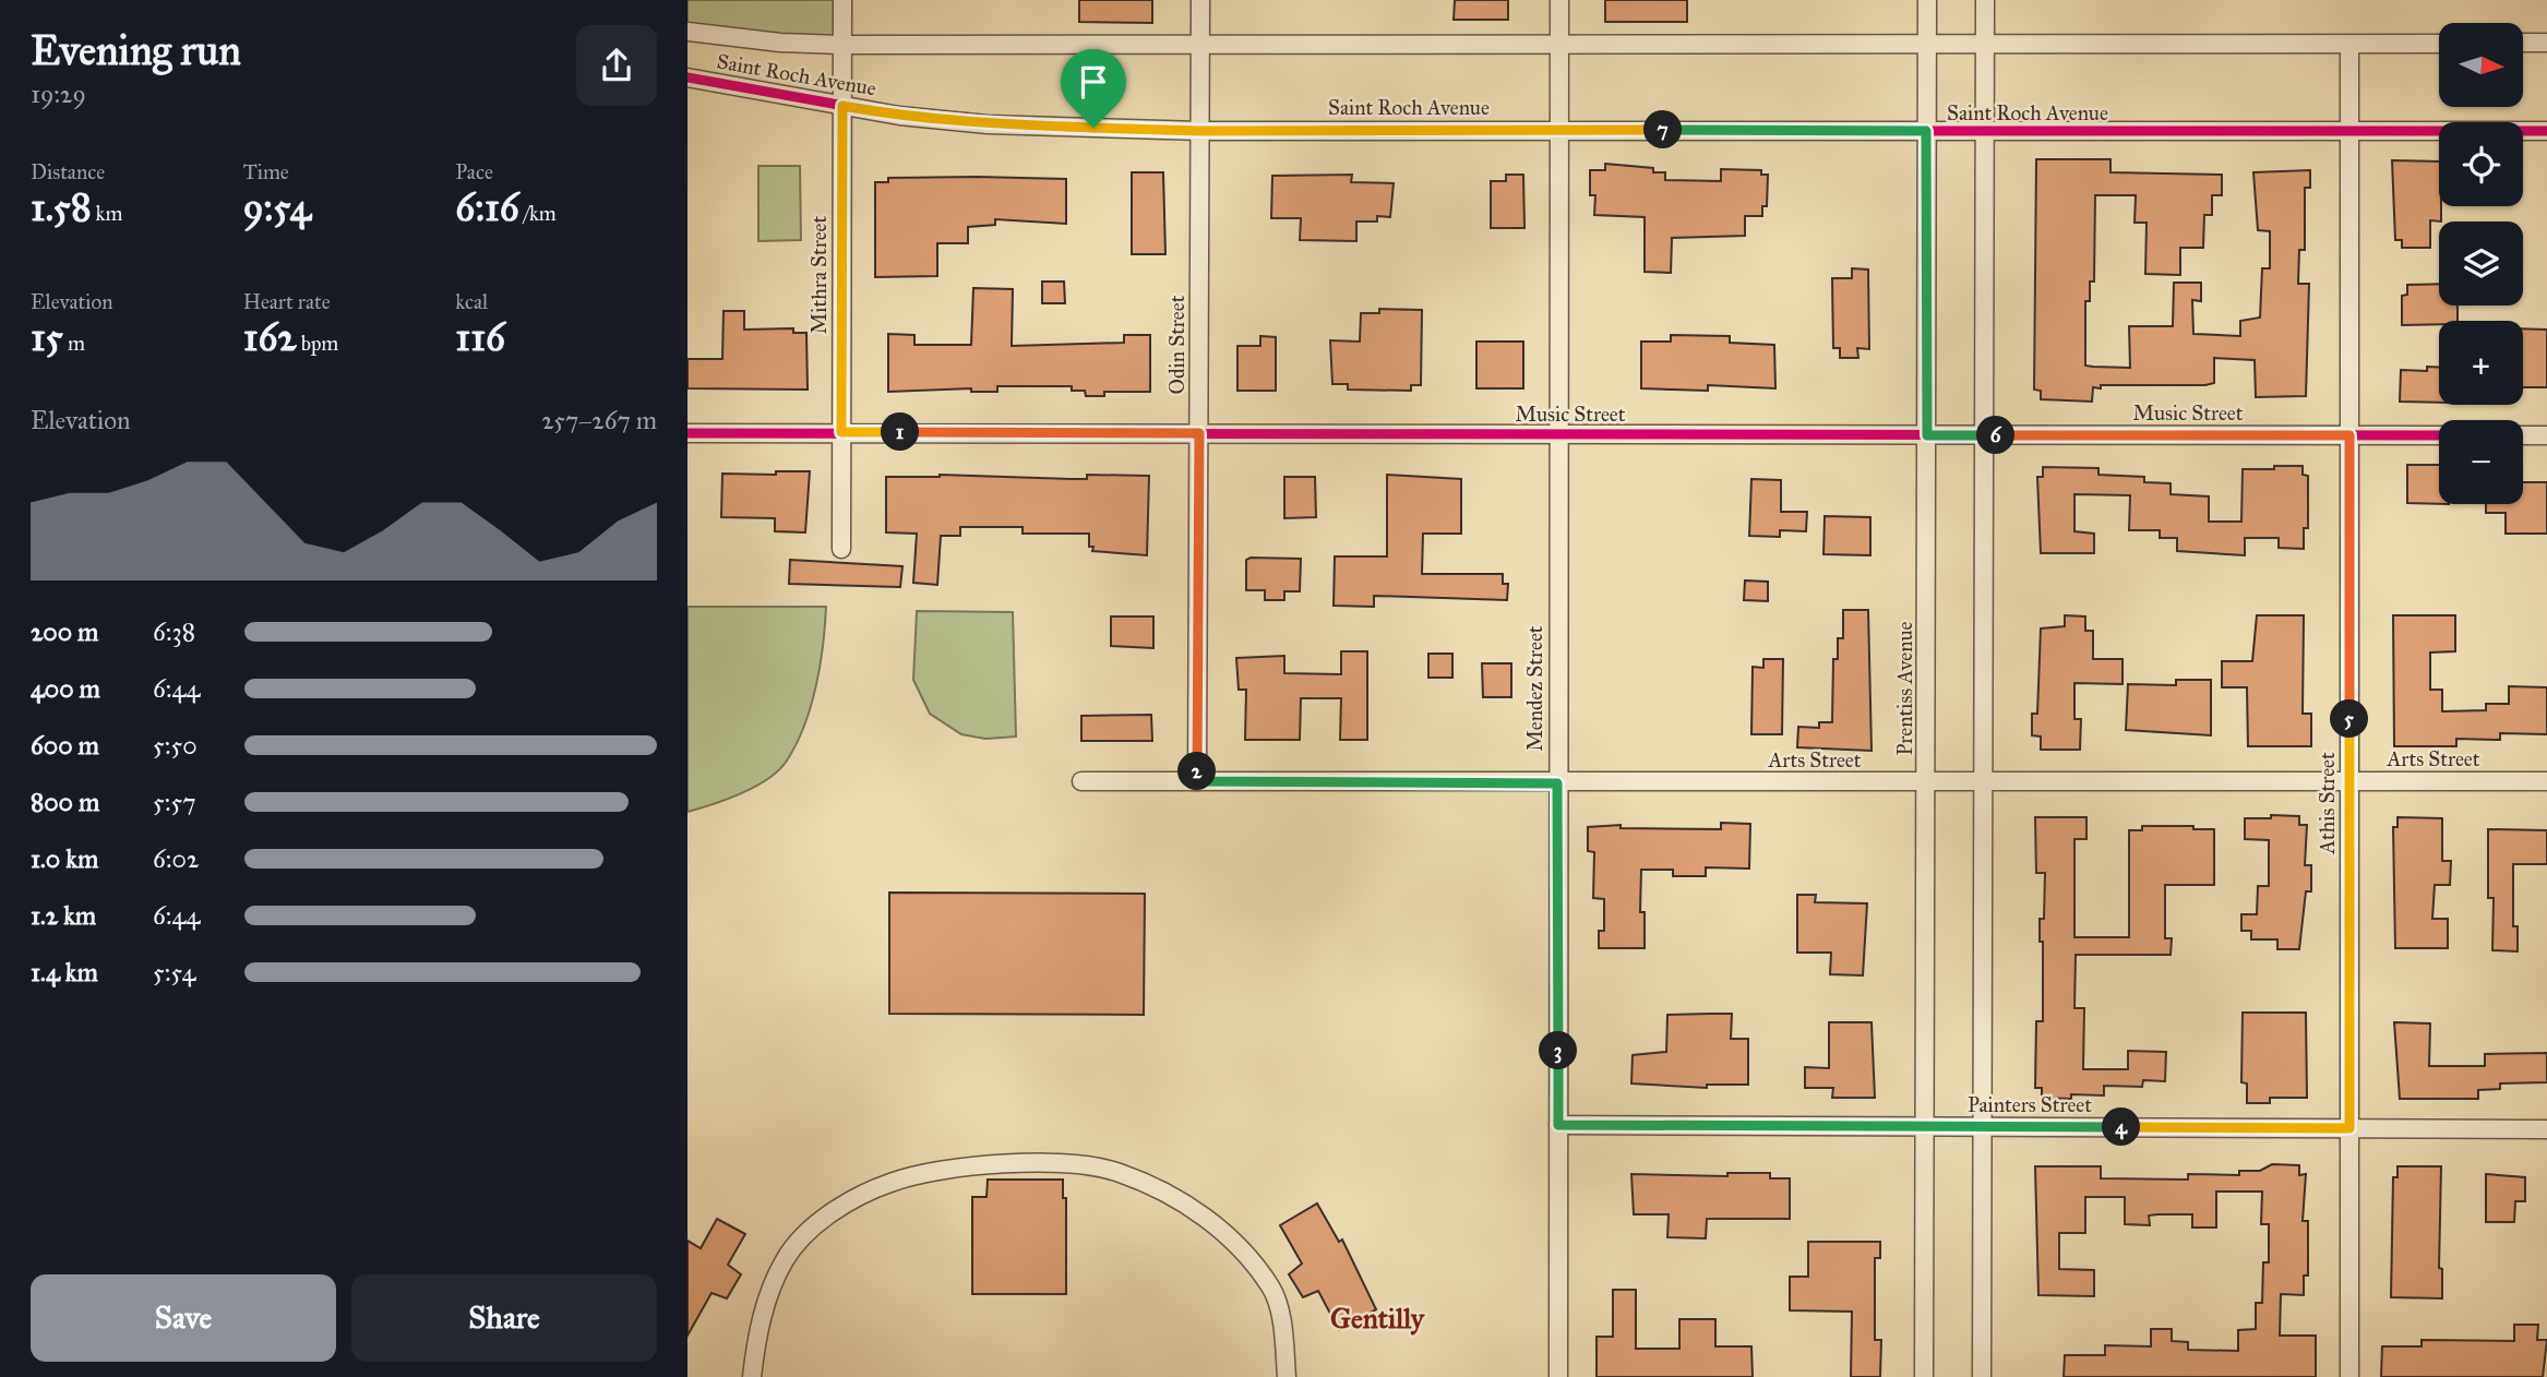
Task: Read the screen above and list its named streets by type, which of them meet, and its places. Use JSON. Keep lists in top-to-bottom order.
{
  "streets": {
    "street": [
      "Saint Roch Avenue",
      "Mithra Street",
      "Odin Street",
      "Music Street",
      "Mendez Street",
      "Prentiss Avenue",
      "Arts Street",
      "Athis Street",
      "Painters Street"
    ]
  },
  "crossings": [
    ["Saint Roch Avenue", "Mithra Street"],
    ["Saint Roch Avenue", "Odin Street"],
    ["Saint Roch Avenue", "Mendez Street"],
    ["Saint Roch Avenue", "Prentiss Avenue"],
    ["Saint Roch Avenue", "Athis Street"],
    ["Mithra Street", "Music Street"],
    ["Odin Street", "Music Street"],
    ["Odin Street", "Arts Street"],
    ["Music Street", "Mendez Street"],
    ["Music Street", "Prentiss Avenue"],
    ["Music Street", "Athis Street"],
    ["Mendez Street", "Arts Street"],
    ["Mendez Street", "Painters Street"],
    ["Prentiss Avenue", "Arts Street"],
    ["Prentiss Avenue", "Painters Street"],
    ["Arts Street", "Athis Street"],
    ["Athis Street", "Painters Street"]
  ],
  "districts": ["Gentilly"],
  "north": "right",
  "page": {
    "heading": ["Evening run", "19:29"],
    "map_buttons": ["+", "−"],
    "pins": [
      "7",
      "1",
      "6",
      "5",
      "2",
      "3",
      "4"
    ],
    "stats": [
      ["Distance", "1.58 km"],
      ["Time", "9:54"],
      ["Pace", "6:16 /km"],
      ["Elevation", "15 m"],
      ["Heart rate", "162 bpm"],
      ["kcal", "116"]
    ],
    "chart": ["Elevation", "257–267 m"],
    "list": [
      {
        "name": "200 m",
        "note": "6:38"
      },
      {
        "name": "400 m",
        "note": "6:44"
      },
      {
        "name": "600 m",
        "note": "5:50"
      },
      {
        "name": "800 m",
        "note": "5:57"
      },
      {
        "name": "1.0 km",
        "note": "6:02"
      },
      {
        "name": "1.2 km",
        "note": "6:44"
      },
      {
        "name": "1.4 km",
        "note": "5:54"
      }
    ],
    "buttons": ["Save", "Share"]
  }
}
